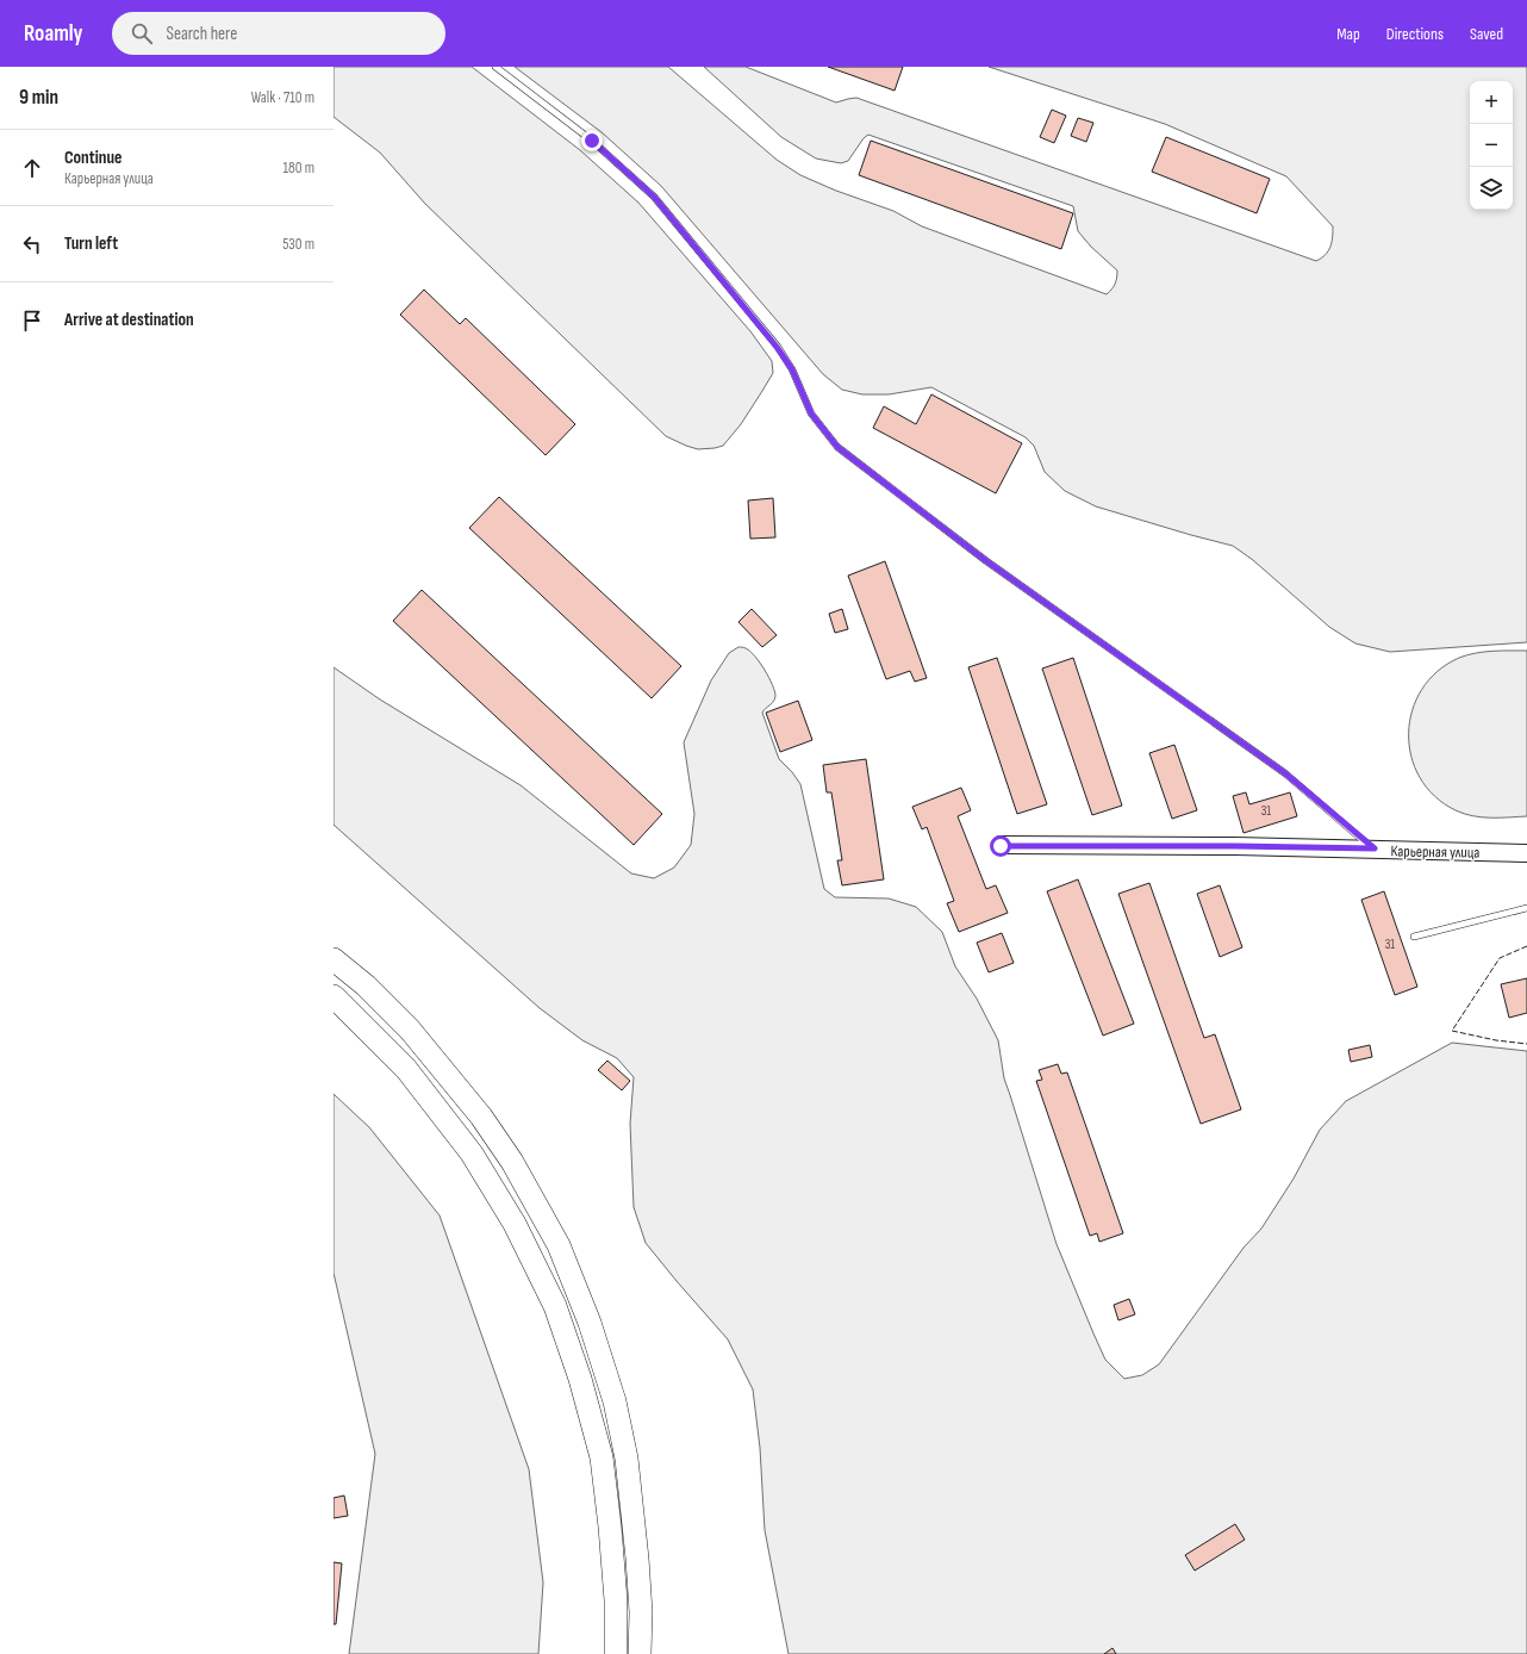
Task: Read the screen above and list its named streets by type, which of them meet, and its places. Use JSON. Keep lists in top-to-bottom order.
{
  "streets": {
    "street": ["Карьерная улица"]
  },
  "house_numbers": ["31", "31"],
  "page": {
    "header": "Roamly",
    "search": "Search here",
    "nav": ["Map", "Directions", "Saved"],
    "heading": ["9 min", "Walk · 710 m"],
    "map_buttons": ["+", "−"],
    "list": [
      ["Continue", "Карьерная улица", "180 m"],
      ["Turn left", "530 m"],
      "Arrive at destination"
    ]
  }
}
